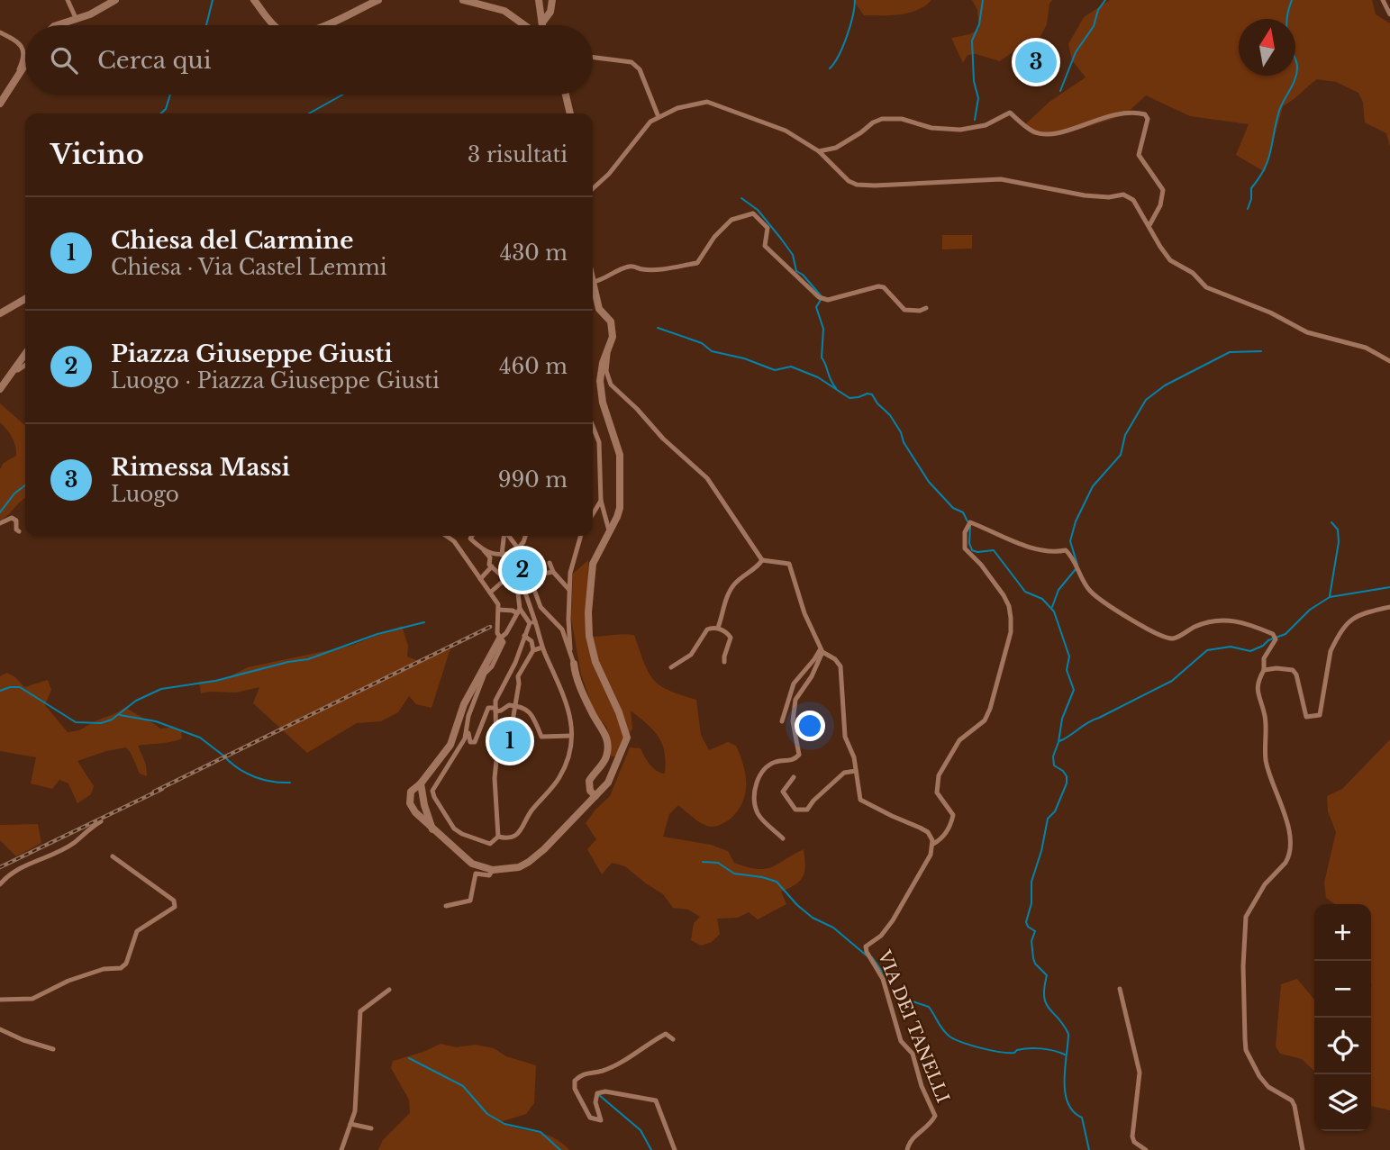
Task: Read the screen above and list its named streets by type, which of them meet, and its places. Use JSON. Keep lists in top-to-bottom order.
{
  "streets": {
    "street": ["VIA DEI TANELLI"]
  },
  "north": "top",
  "page": {
    "search": "Cerca qui",
    "pins": ["3", "2", "1"],
    "heading": ["Vicino", "3 risultati"],
    "list": [
      {
        "mark": "1",
        "name": "Chiesa del Carmine",
        "note": "Chiesa · Via Castel Lemmi",
        "value": "430 m"
      },
      {
        "mark": "2",
        "name": "Piazza Giuseppe Giusti",
        "note": "Luogo · Piazza Giuseppe Giusti",
        "value": "460 m"
      },
      {
        "mark": "3",
        "name": "Rimessa Massi",
        "note": "Luogo",
        "value": "990 m"
      }
    ],
    "map_buttons": ["+", "−"]
  }
}
